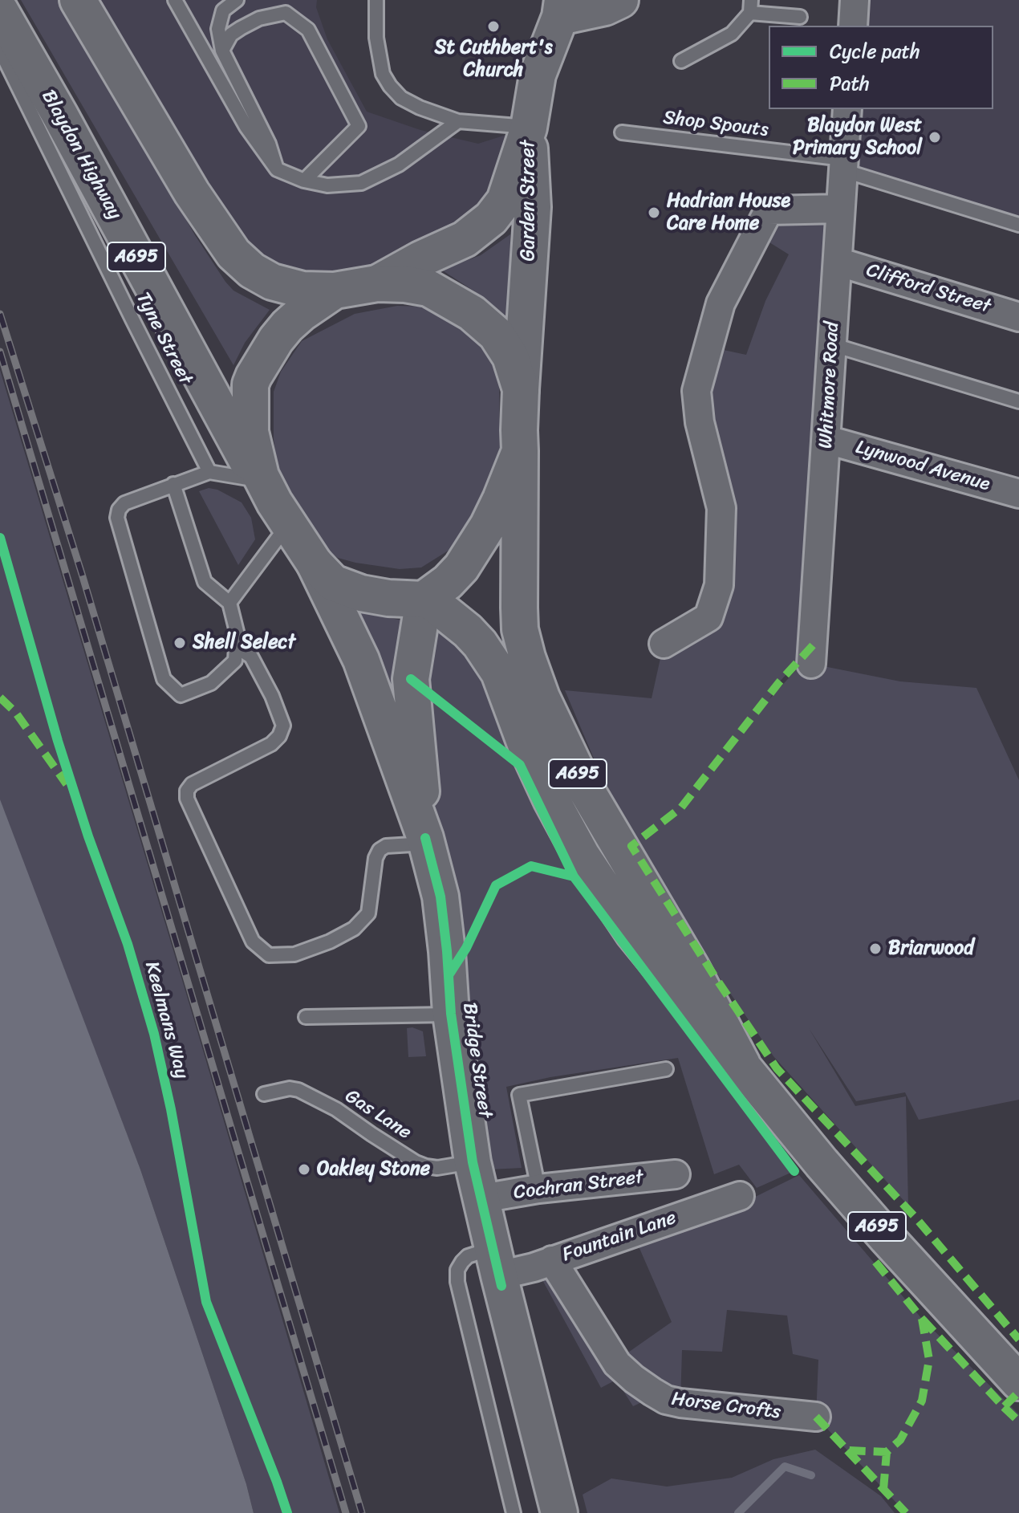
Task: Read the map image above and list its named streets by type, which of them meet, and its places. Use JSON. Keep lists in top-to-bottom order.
{
  "streets": {
    "main road": [
      "Blaydon Highway",
      "Garden Street",
      "A695",
      "Bridge Street"
    ],
    "street": [
      "Clifford Street",
      "Whitmore Road",
      "Lynwood Avenue",
      "Cochran Street",
      "Fountain Lane",
      "Horse Crofts"
    ],
    "lane": ["Shop Spouts", "Tyne Street", "Gas Lane"],
    "cycle path": ["Keelmans Way"]
  },
  "crossings": [
    ["Shop Spouts", "Whitmore Road"],
    ["Garden Street", "A695"],
    ["A695", "Bridge Street"],
    ["Clifford Street", "Whitmore Road"],
    ["Whitmore Road", "Lynwood Avenue"],
    ["Bridge Street", "Gas Lane"],
    ["Bridge Street", "Cochran Street"],
    ["Bridge Street", "Fountain Lane"],
    ["Fountain Lane", "Horse Crofts"]
  ],
  "places": [
    "St Cuthbert's Church",
    "Blaydon West Primary School",
    "Hadrian House Care Home",
    "Shell Select",
    "Briarwood",
    "Oakley Stone"
  ],
  "legend": ["Cycle path", "Path"]
}
